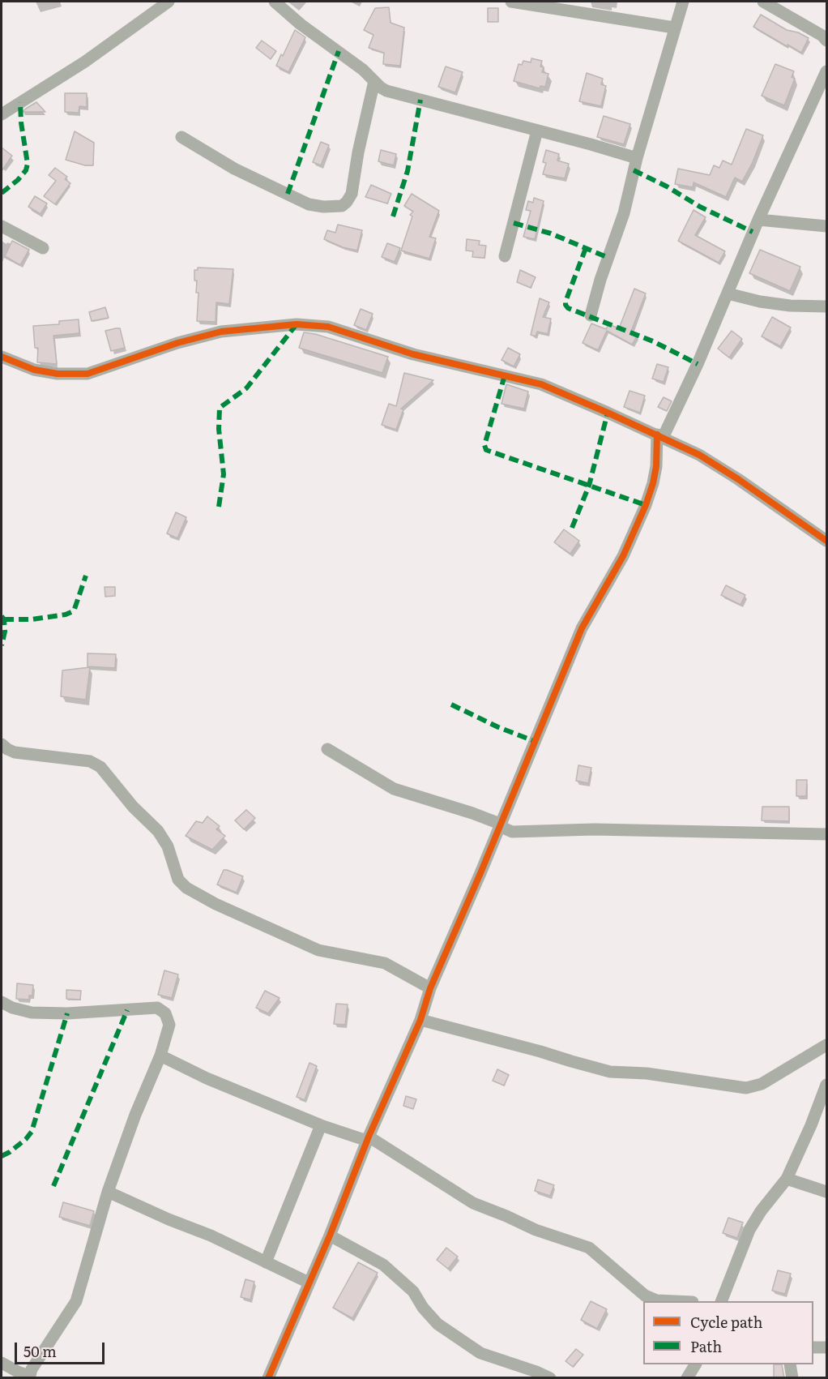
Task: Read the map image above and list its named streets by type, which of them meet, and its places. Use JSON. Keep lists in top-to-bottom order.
{
  "legend": ["Cycle path", "Path"],
  "scale_bar": "50 m"
}
